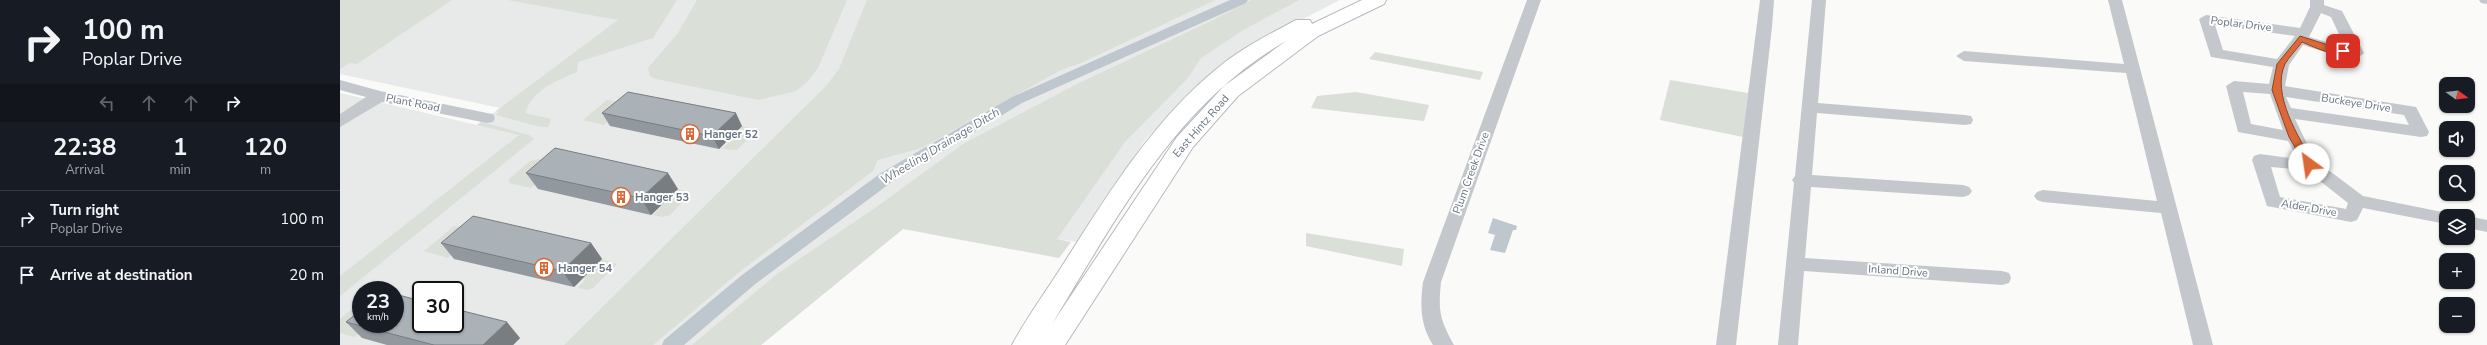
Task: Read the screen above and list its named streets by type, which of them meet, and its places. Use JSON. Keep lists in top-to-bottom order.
{
  "streets": {
    "main road": ["East Hintz Road"],
    "street": [
      "Poplar Drive",
      "Plant Road",
      "Buckeye Drive",
      "Plum Creek Drive",
      "Alder Drive",
      "Inland Drive"
    ]
  },
  "water": ["Wheeling Drainage Ditch"],
  "places": {
    "building": ["Hanger 52", "Hanger 53", "Hanger 54"]
  },
  "north": "right",
  "page": {
    "turn": ["100 m", "Poplar Drive"],
    "map_buttons": ["+", "−"],
    "eta": [
      "22:38",
      "Arrival",
      "1",
      "min",
      "120",
      "m"
    ],
    "list": [
      {
        "name": "Turn right",
        "note": "Poplar Drive",
        "value": "100 m"
      },
      {
        "name": "Arrive at destination",
        "value": "20 m"
      }
    ],
    "speed": "23 km/h",
    "limit": "30"
  }
}
